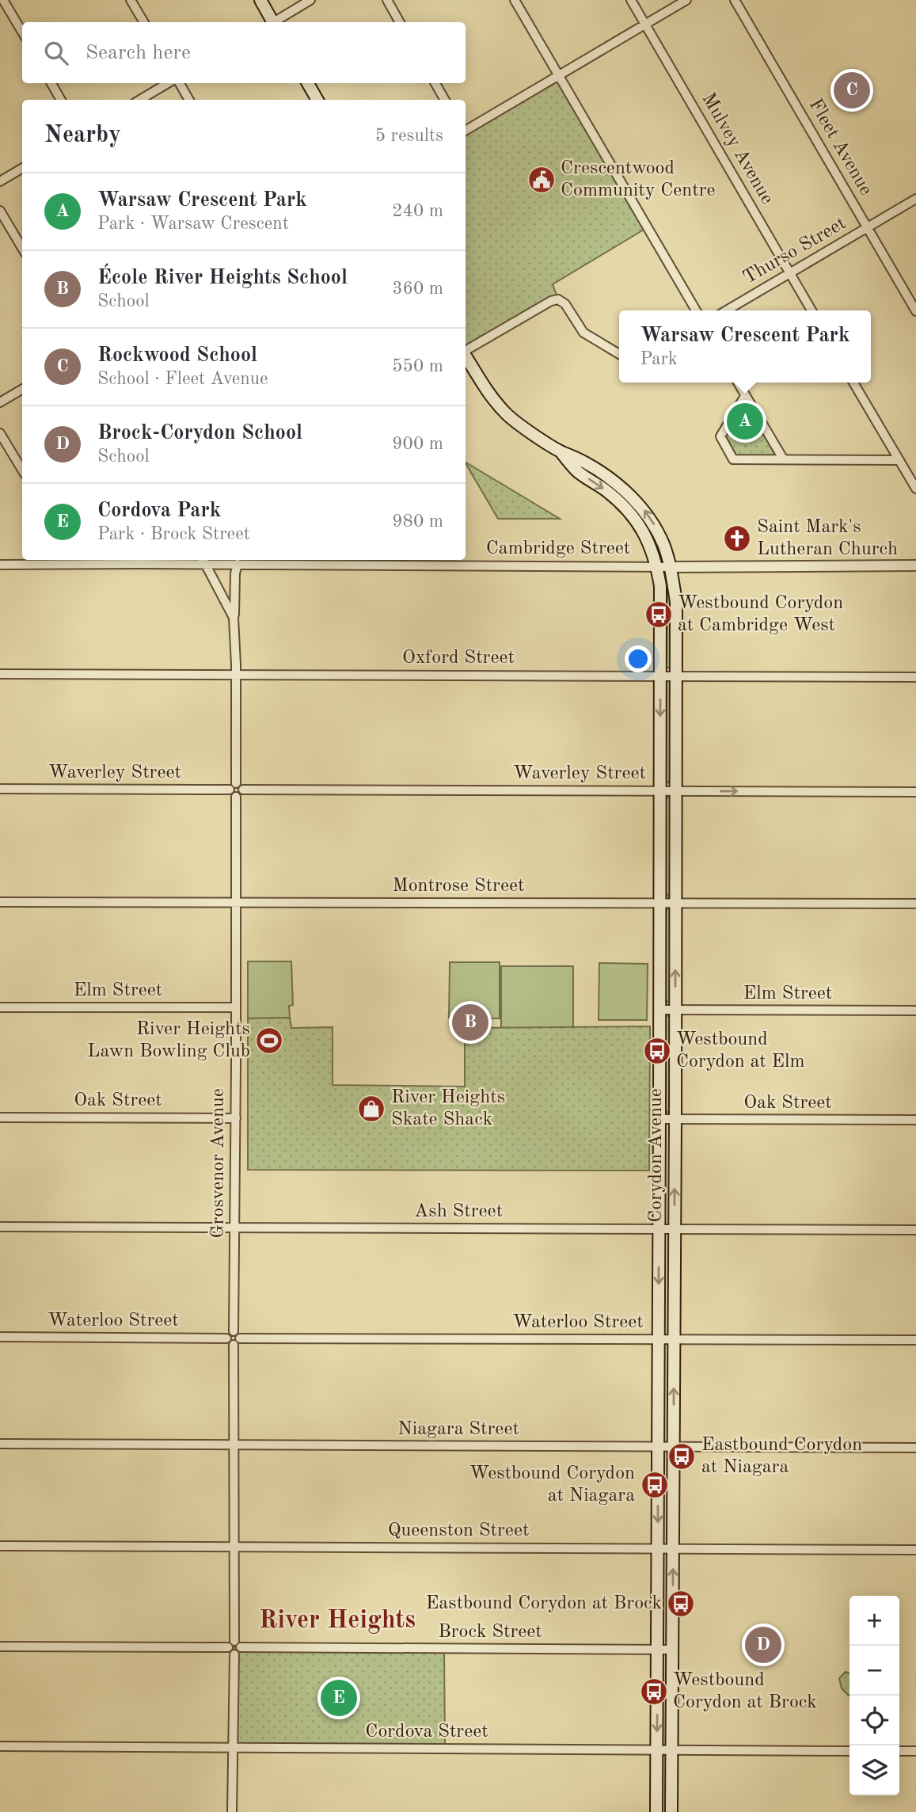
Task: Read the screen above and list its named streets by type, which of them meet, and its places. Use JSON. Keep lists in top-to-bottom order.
{
  "streets": {
    "main road": ["Corydon Avenue"],
    "street": [
      "Fleet Avenue",
      "Mulvey Avenue",
      "Thurso Street",
      "Cambridge Street",
      "Oxford Street",
      "Waverley Street",
      "Montrose Street",
      "Elm Street",
      "Oak Street",
      "Grosvenor Avenue",
      "Ash Street",
      "Waterloo Street",
      "Niagara Street",
      "Queenston Street",
      "Brock Street",
      "Cordova Street"
    ]
  },
  "crossings": [
    ["Fleet Avenue", "Thurso Street"],
    ["Mulvey Avenue", "Thurso Street"],
    ["Cambridge Street", "Corydon Avenue"],
    ["Cambridge Street", "Grosvenor Avenue"],
    ["Oxford Street", "Corydon Avenue"],
    ["Oxford Street", "Grosvenor Avenue"],
    ["Waverley Street", "Corydon Avenue"],
    ["Waverley Street", "Grosvenor Avenue"],
    ["Montrose Street", "Corydon Avenue"],
    ["Montrose Street", "Grosvenor Avenue"],
    ["Elm Street", "Corydon Avenue"],
    ["Elm Street", "Grosvenor Avenue"],
    ["Oak Street", "Corydon Avenue"],
    ["Oak Street", "Grosvenor Avenue"],
    ["Corydon Avenue", "Ash Street"],
    ["Corydon Avenue", "Waterloo Street"],
    ["Corydon Avenue", "Niagara Street"],
    ["Corydon Avenue", "Queenston Street"],
    ["Corydon Avenue", "Brock Street"],
    ["Corydon Avenue", "Cordova Street"],
    ["Grosvenor Avenue", "Ash Street"],
    ["Grosvenor Avenue", "Waterloo Street"],
    ["Grosvenor Avenue", "Niagara Street"],
    ["Grosvenor Avenue", "Queenston Street"],
    ["Grosvenor Avenue", "Brock Street"],
    ["Grosvenor Avenue", "Cordova Street"]
  ],
  "districts": ["River Heights"],
  "places": {
    "public building": ["Crescentwood Community Centre"],
    "church": ["Saint Mark's Lutheran Church"],
    "bus stop": [
      "Westbound Corydon at Cambridge West",
      "Westbound Corydon at Elm",
      "Eastbound Corydon at Niagara",
      "Westbound Corydon at Niagara",
      "Eastbound Corydon at Brock",
      "Westbound Corydon at Brock"
    ],
    "sports": ["River Heights Lawn Bowling Club"],
    "shop": ["River Heights Skate Shack"]
  },
  "page": {
    "search": "Search here",
    "pins": [
      "C",
      "A",
      "B",
      "D",
      "E"
    ],
    "heading": ["Nearby", "5 results"],
    "list": [
      {
        "mark": "A",
        "name": "Warsaw Crescent Park",
        "note": "Park · Warsaw Crescent",
        "value": "240 m"
      },
      {
        "mark": "B",
        "name": "École River Heights School",
        "note": "School",
        "value": "360 m"
      },
      {
        "mark": "C",
        "name": "Rockwood School",
        "note": "School · Fleet Avenue",
        "value": "550 m"
      },
      {
        "mark": "D",
        "name": "Brock-Corydon School",
        "note": "School",
        "value": "900 m"
      },
      {
        "mark": "E",
        "name": "Cordova Park",
        "note": "Park · Brock Street",
        "value": "980 m"
      }
    ],
    "popup": ["Warsaw Crescent Park", "Park"],
    "map_buttons": ["+", "−"]
  }
}
